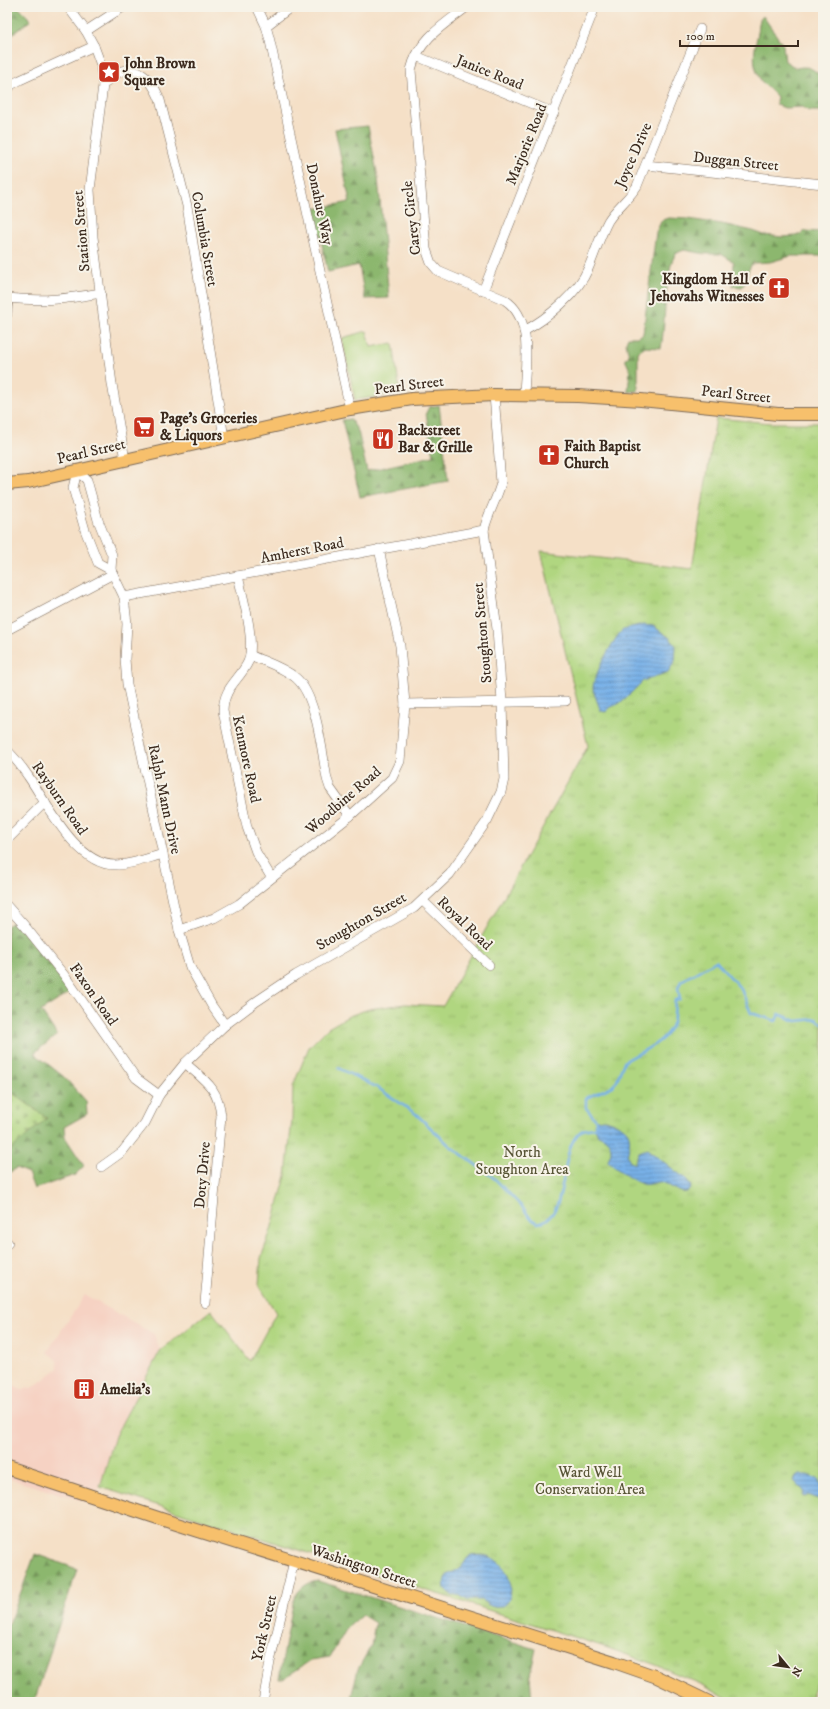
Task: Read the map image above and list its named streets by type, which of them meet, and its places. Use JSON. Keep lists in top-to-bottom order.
{
  "streets": {
    "main road": ["Pearl Street", "Washington Street"],
    "street": [
      "Janice Road",
      "Marjorie Road",
      "Joyce Drive",
      "Duggan Street",
      "Donahue Way",
      "Carey Circle",
      "Station Street",
      "Columbia Street",
      "Amherst Road",
      "Stoughton Street",
      "Kenmore Road",
      "Rayburn Road",
      "Ralph Mann Drive",
      "Woodbine Road",
      "Royal Road",
      "Faxon Road",
      "Doty Drive",
      "York Street"
    ]
  },
  "crossings": [
    ["Janice Road", "Marjorie Road"],
    ["Janice Road", "Carey Circle"],
    ["Marjorie Road", "Carey Circle"],
    ["Joyce Drive", "Duggan Street"],
    ["Joyce Drive", "Carey Circle"],
    ["Donahue Way", "Pearl Street"],
    ["Carey Circle", "Pearl Street"],
    ["Station Street", "Columbia Street"],
    ["Station Street", "Pearl Street"],
    ["Columbia Street", "Pearl Street"],
    ["Pearl Street", "Stoughton Street"],
    ["Pearl Street", "Ralph Mann Drive"],
    ["Amherst Road", "Stoughton Street"],
    ["Amherst Road", "Kenmore Road"],
    ["Amherst Road", "Ralph Mann Drive"],
    ["Amherst Road", "Woodbine Road"],
    ["Stoughton Street", "Ralph Mann Drive"],
    ["Stoughton Street", "Royal Road"],
    ["Stoughton Street", "Faxon Road"],
    ["Stoughton Street", "Doty Drive"],
    ["Kenmore Road", "Woodbine Road"],
    ["Rayburn Road", "Ralph Mann Drive"],
    ["Ralph Mann Drive", "Woodbine Road"],
    ["Washington Street", "York Street"]
  ],
  "parks": ["North Stoughton Area", "Ward Well Conservation Area"],
  "places": {
    "place": ["John Brown Square"],
    "church": ["Kingdom Hall of Jehovahs Witnesses", "Faith Baptist Church"],
    "supermarket": ["Page's Groceries & Liquors"],
    "restaurant": ["Backstreet Bar & Grille"],
    "building": ["Amelia's"]
  },
  "scale_bar": "100 m",
  "north": "bottom right"
}
